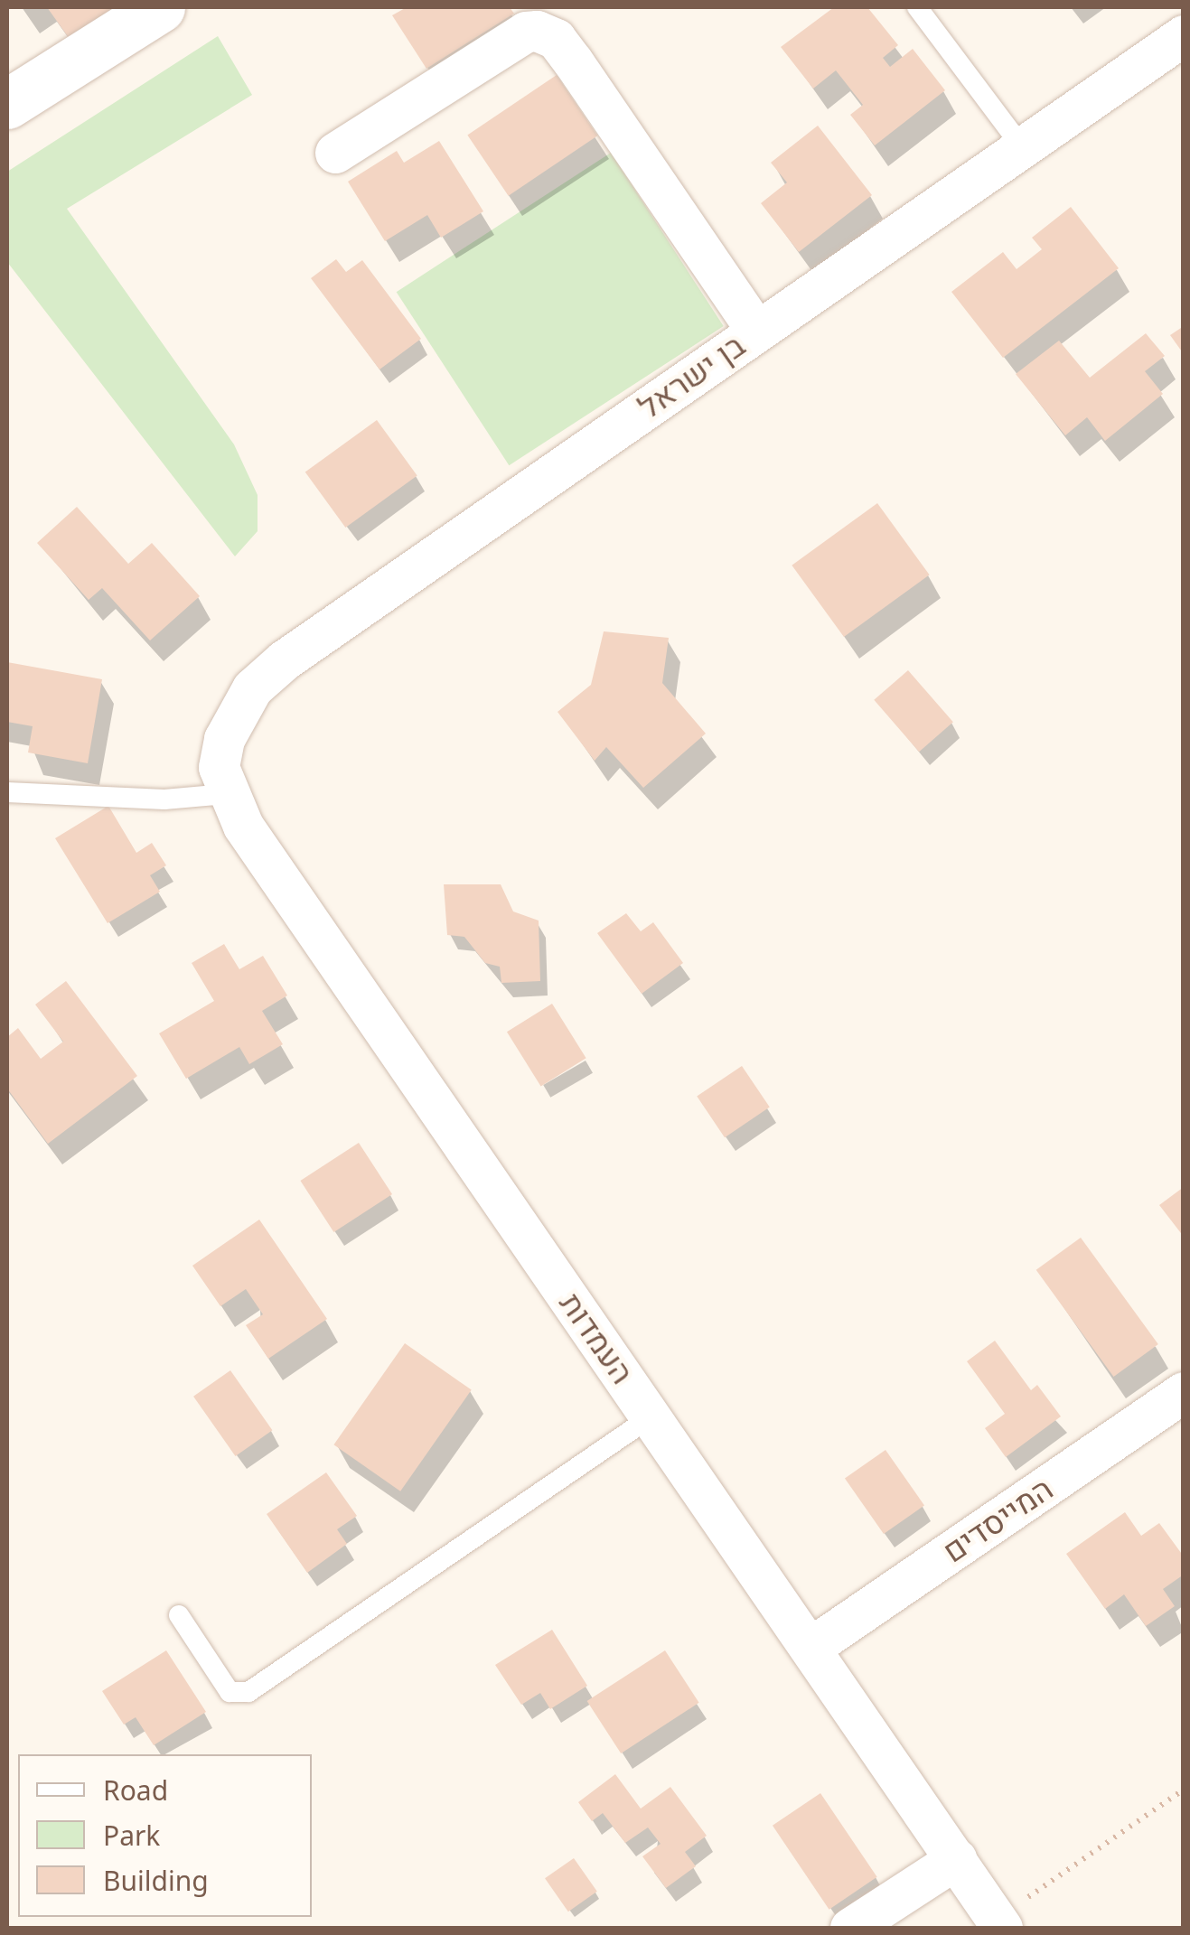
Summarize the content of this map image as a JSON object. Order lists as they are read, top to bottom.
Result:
{
  "streets": {
    "street": ["בן ישראל", "העמדות", "המייסדים"]
  },
  "crossings": [
    ["בן ישראל", "העמדות"],
    ["העמדות", "המייסדים"]
  ],
  "legend": ["Road", "Park", "Building"]
}
